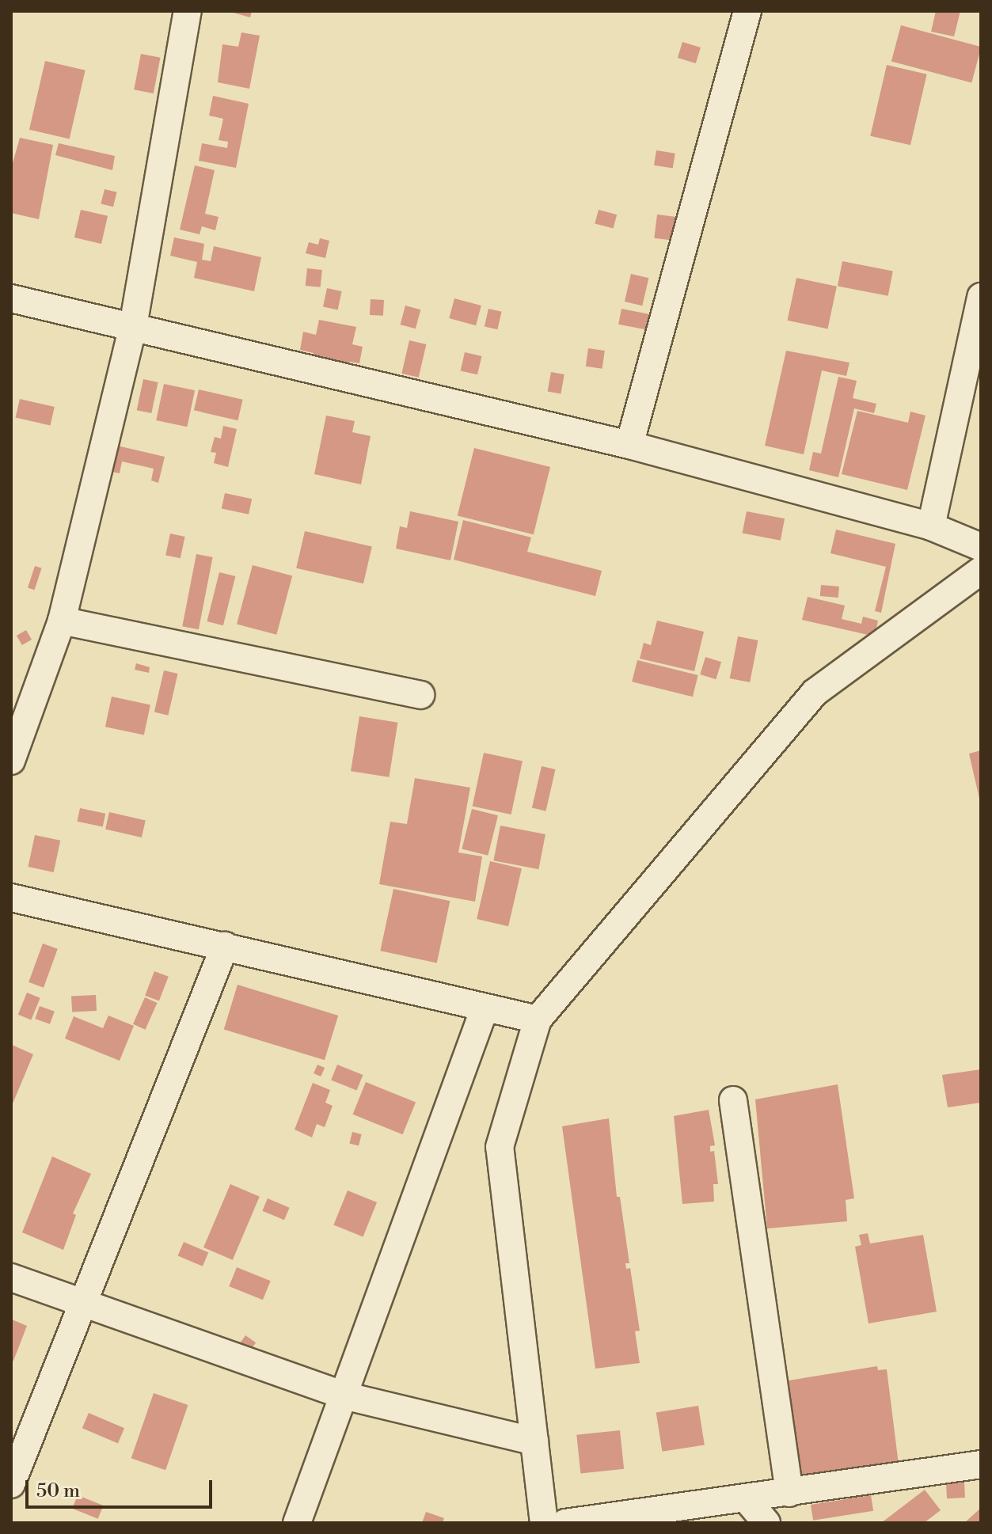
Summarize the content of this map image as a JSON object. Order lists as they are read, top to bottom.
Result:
{
  "scale_bar": "50 m"
}
